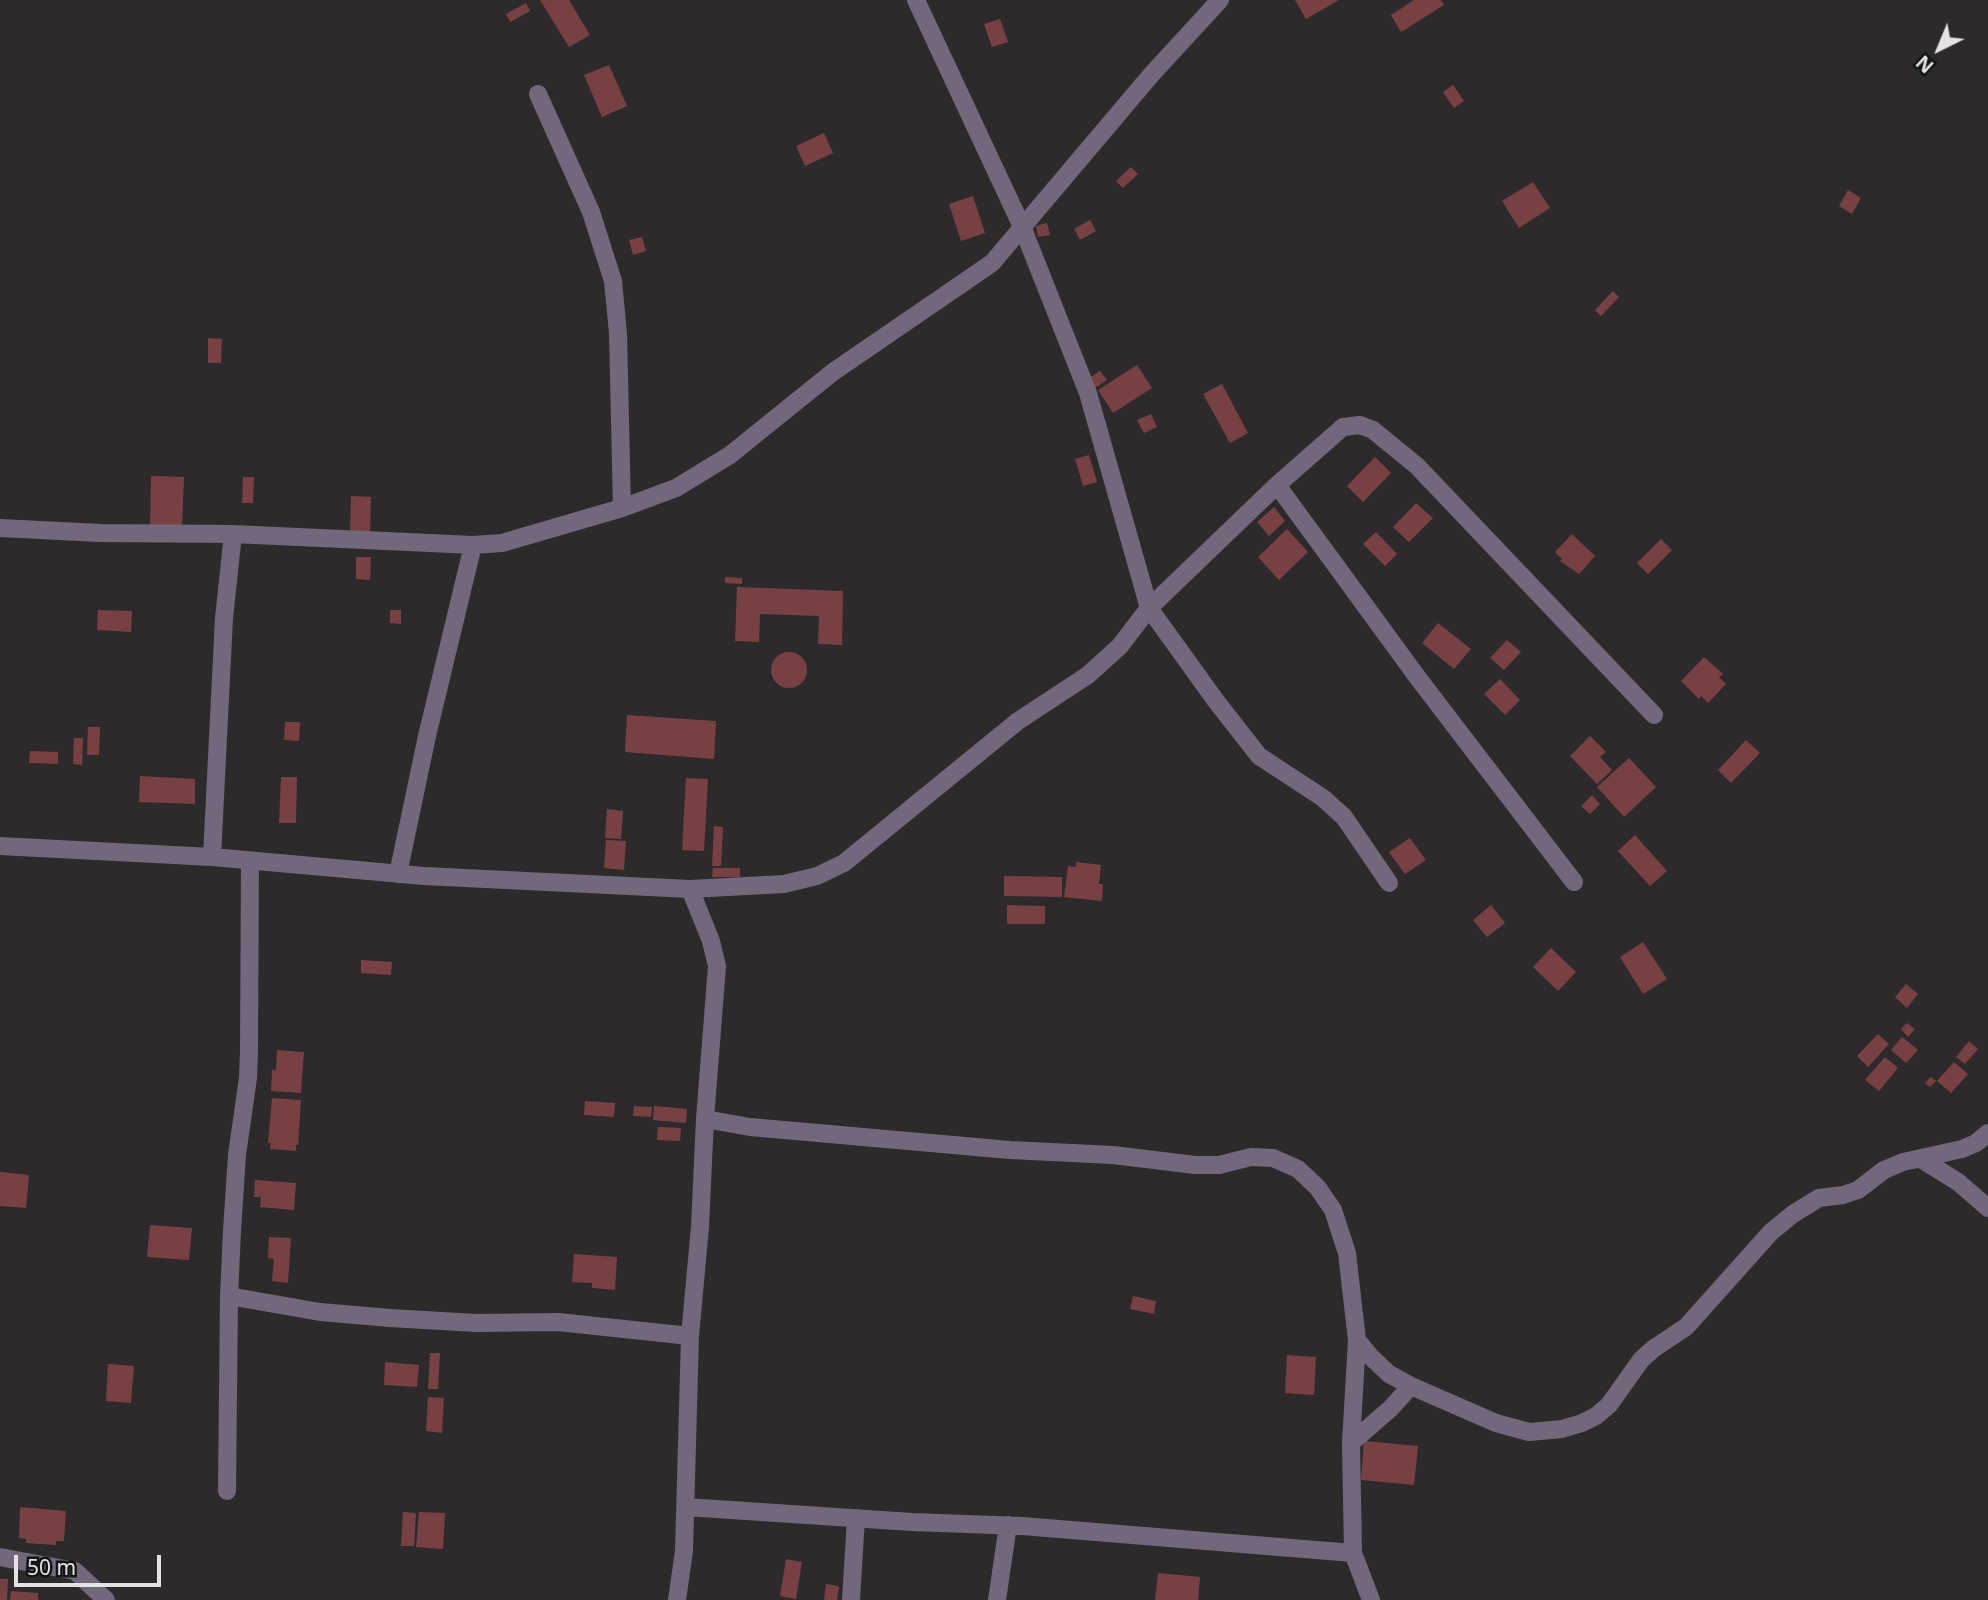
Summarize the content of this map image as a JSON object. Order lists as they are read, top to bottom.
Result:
{
  "scale_bar": "50 m",
  "north": "bottom left"
}
